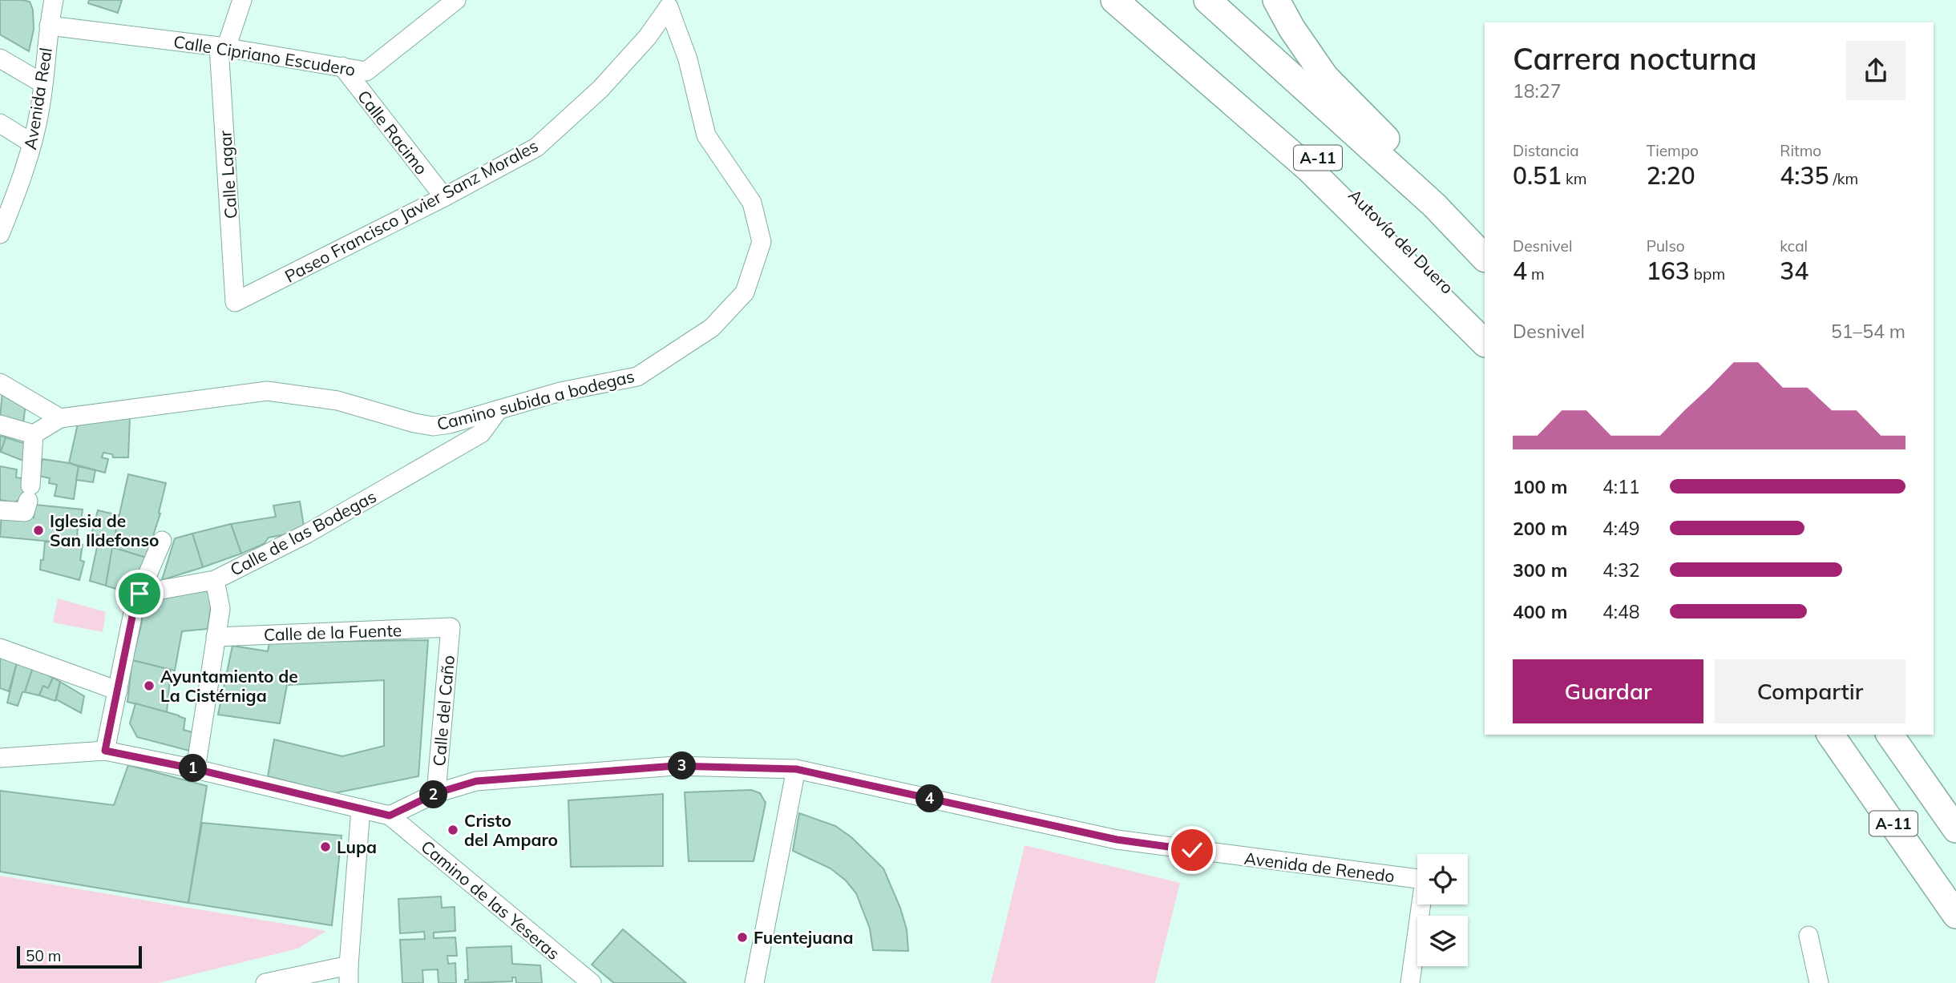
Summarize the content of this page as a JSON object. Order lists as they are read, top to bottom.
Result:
{
  "streets": {
    "highway": ["A-11", "Autovía del Duero"],
    "street": [
      "Calle Cipriano Escudero",
      "Avenida Real",
      "Calle Racimo",
      "Calle Lagar",
      "Paseo Francisco Javier Sanz Morales",
      "Camino subida a bodegas",
      "Calle de las Bodegas",
      "Calle de la Fuente",
      "Calle del Caño",
      "Avenida de Renedo",
      "Camino de las Yeseras"
    ]
  },
  "crossings": [
    ["Calle Cipriano Escudero", "Avenida Real"],
    ["Calle Cipriano Escudero", "Calle Racimo"],
    ["Calle Cipriano Escudero", "Calle Lagar"],
    ["Calle Racimo", "Paseo Francisco Javier Sanz Morales"],
    ["Calle Lagar", "Paseo Francisco Javier Sanz Morales"],
    ["Paseo Francisco Javier Sanz Morales", "Camino subida a bodegas"],
    ["Camino subida a bodegas", "Calle de las Bodegas"],
    ["Calle de la Fuente", "Calle del Caño"],
    ["Calle del Caño", "Avenida de Renedo"],
    ["Avenida de Renedo", "Camino de las Yeseras"]
  ],
  "places": [
    "Iglesia de San Ildefonso",
    "Ayuntamiento de La Cistérniga",
    "Cristo del Amparo",
    "Lupa",
    "Fuentejuana"
  ],
  "scale_bar": "50 m",
  "page": {
    "heading": ["Carrera nocturna", "18:27"],
    "stats": [
      ["Distancia", "0.51 km"],
      ["Tiempo", "2:20"],
      ["Ritmo", "4:35 /km"],
      ["Desnivel", "4 m"],
      ["Pulso", "163 bpm"],
      ["kcal", "34"]
    ],
    "chart": ["Desnivel", "51–54 m"],
    "list": [
      {
        "name": "100 m",
        "note": "4:11"
      },
      {
        "name": "200 m",
        "note": "4:49"
      },
      {
        "name": "300 m",
        "note": "4:32"
      },
      {
        "name": "400 m",
        "note": "4:48"
      }
    ],
    "buttons": ["Guardar", "Compartir"],
    "pins": [
      "3",
      "1",
      "2",
      "4"
    ],
    "scale": "50 m"
  }
}
